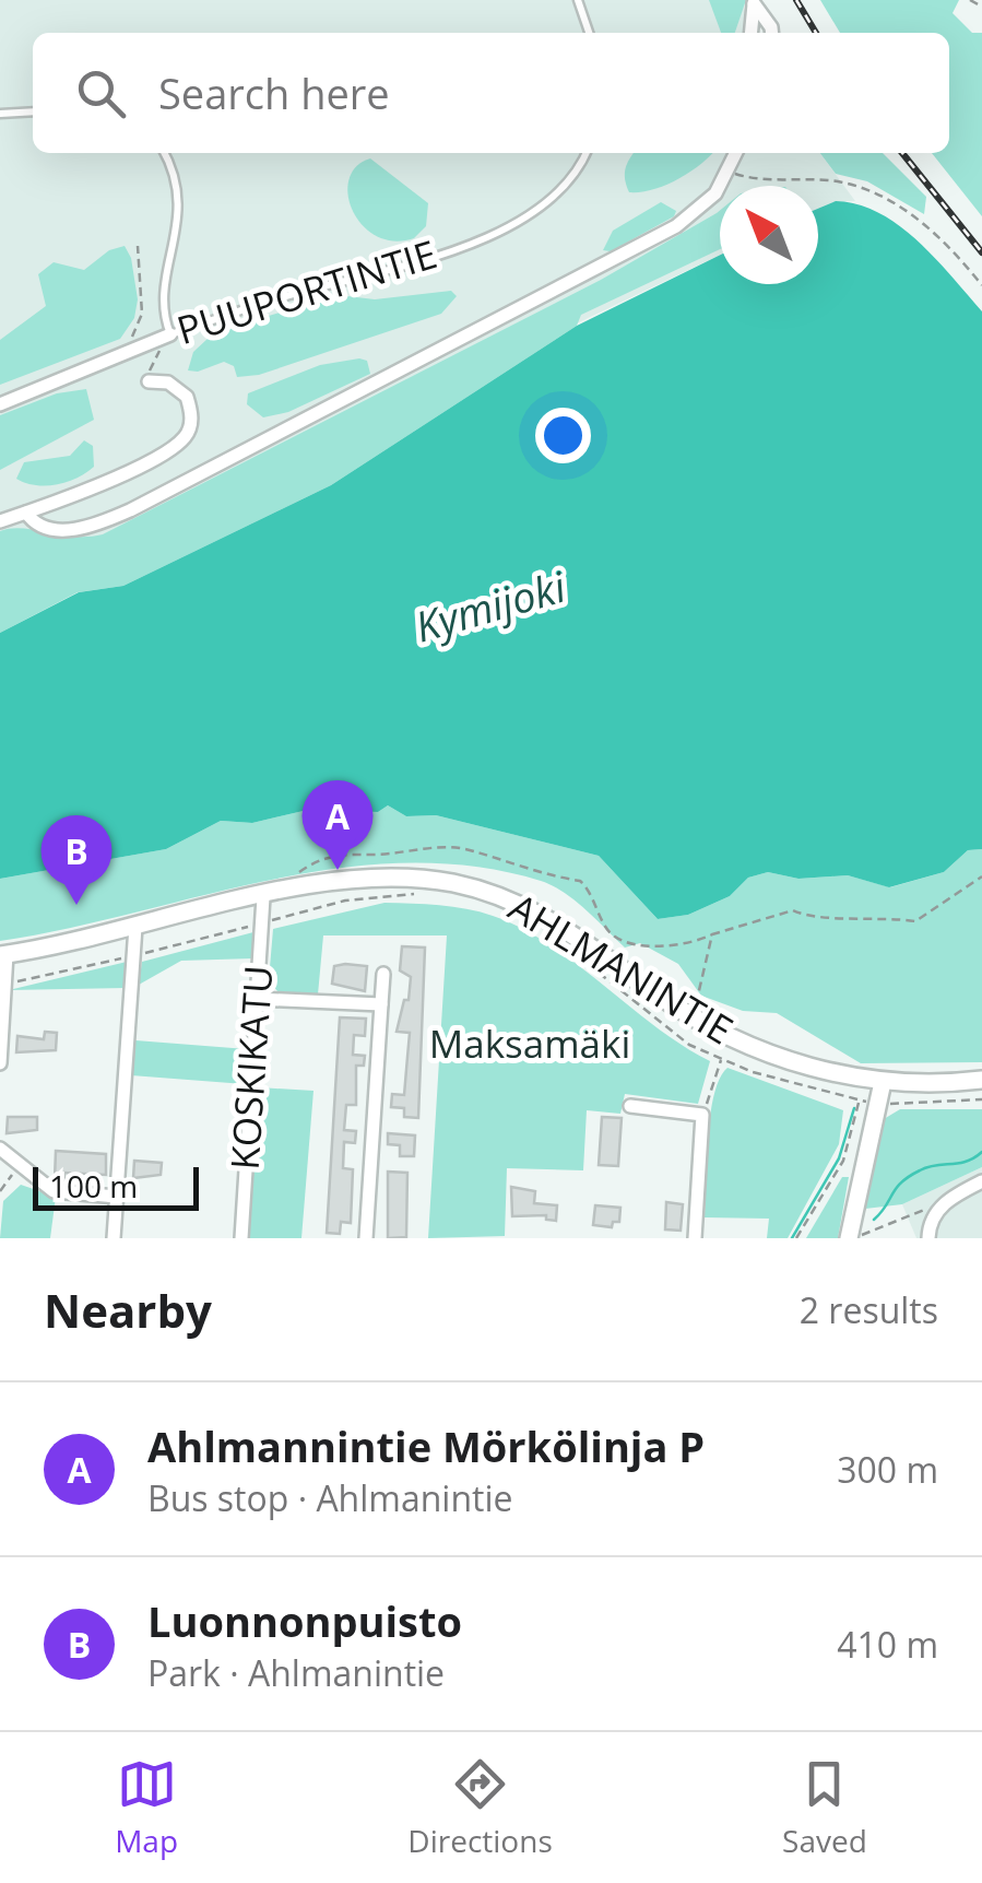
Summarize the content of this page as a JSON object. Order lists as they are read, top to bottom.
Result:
{
  "streets": {
    "street": ["PUUPORTINTIE", "AHLMANINTIE", "KOSKIKATU"]
  },
  "crossings": [
    ["AHLMANINTIE", "KOSKIKATU"]
  ],
  "water": ["Kymijoki"],
  "parks": ["Maksamäki"],
  "scale_bar": "100 m",
  "north": "top left",
  "page": {
    "search": "Search here",
    "pins": ["A", "B"],
    "scale": "100 m",
    "heading": ["Nearby", "2 results"],
    "list": [
      {
        "mark": "A",
        "name": "Ahlmannintie Mörkölinja P",
        "note": "Bus stop · Ahlmanintie",
        "value": "300 m"
      },
      {
        "mark": "B",
        "name": "Luonnonpuisto",
        "note": "Park · Ahlmanintie",
        "value": "410 m"
      }
    ],
    "nav": ["Map", "Directions", "Saved"]
  }
}
